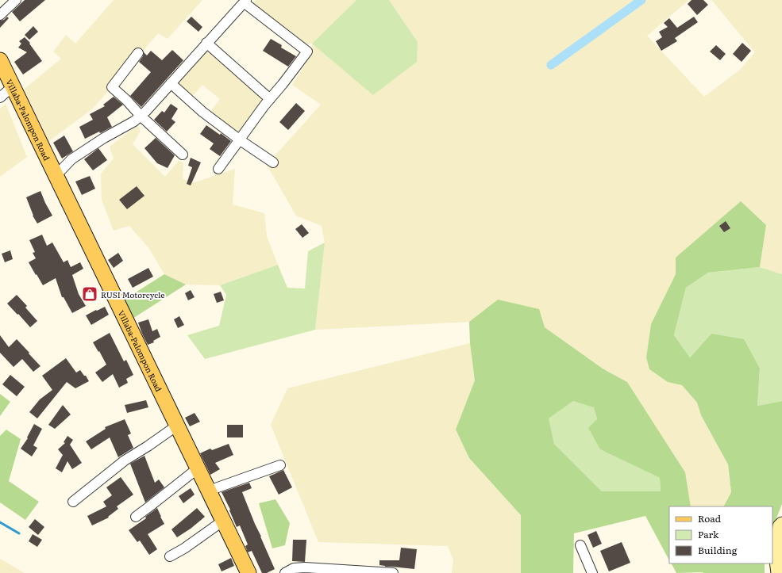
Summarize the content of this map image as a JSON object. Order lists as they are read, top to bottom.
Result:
{
  "streets": {
    "main road": ["Villaba-Palompon Road"]
  },
  "places": {
    "shop": ["RUSI Motorcycle"]
  },
  "legend": ["Road", "Park", "Building"]
}
